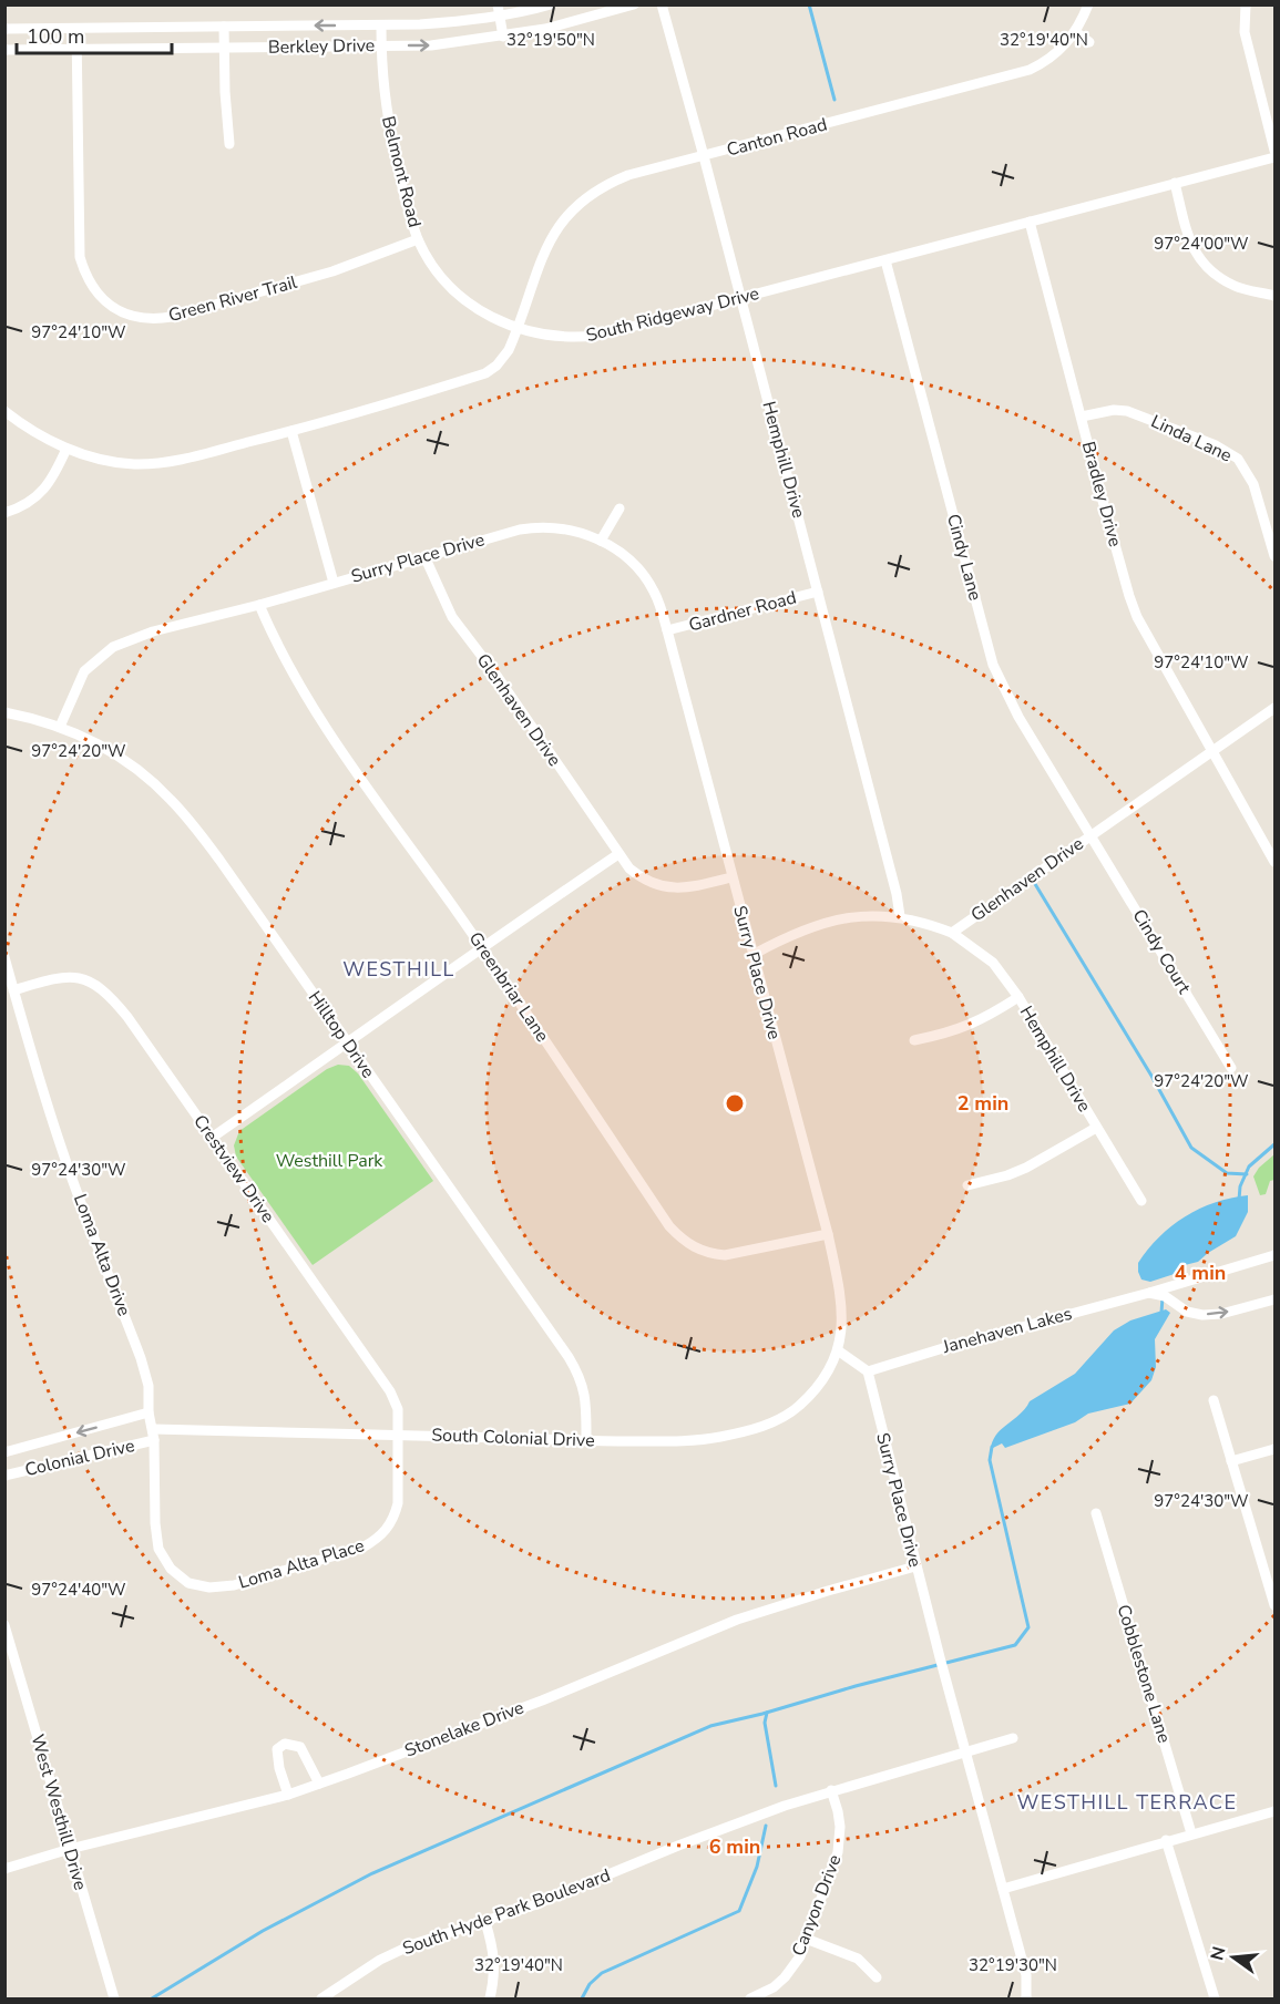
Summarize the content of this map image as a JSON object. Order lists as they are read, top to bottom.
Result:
{
  "streets": {
    "street": [
      "Berkley Drive",
      "Canton Road",
      "Belmont Road",
      "Green River Trail",
      "South Ridgeway Drive",
      "Linda Lane",
      "Hemphill Drive",
      "Bradley Drive",
      "Cindy Lane",
      "Surry Place Drive",
      "Gardner Road",
      "Glenhaven Drive",
      "Cindy Court",
      "Greenbriar Lane",
      "Hilltop Drive",
      "Crestview Drive",
      "Loma Alta Drive",
      "Janehaven Lakes",
      "South Colonial Drive",
      "Colonial Drive",
      "Loma Alta Place",
      "Cobblestone Lane",
      "Stonelake Drive",
      "West Westhill Drive",
      "Canyon Drive",
      "South Hyde Park Boulevard"
    ]
  },
  "crossings": [
    ["Berkley Drive", "Belmont Road"],
    ["Berkley Drive", "Green River Trail"],
    ["Canton Road", "Belmont Road"],
    ["Canton Road", "South Ridgeway Drive"],
    ["Canton Road", "Hemphill Drive"],
    ["Belmont Road", "Green River Trail"],
    ["Belmont Road", "South Ridgeway Drive"],
    ["South Ridgeway Drive", "Hemphill Drive"],
    ["South Ridgeway Drive", "Bradley Drive"],
    ["South Ridgeway Drive", "Cindy Lane"],
    ["Linda Lane", "Bradley Drive"],
    ["Hemphill Drive", "Gardner Road"],
    ["Hemphill Drive", "Glenhaven Drive"],
    ["Bradley Drive", "Glenhaven Drive"],
    ["Cindy Lane", "Glenhaven Drive"],
    ["Cindy Lane", "Cindy Court"],
    ["Surry Place Drive", "Gardner Road"],
    ["Surry Place Drive", "Glenhaven Drive"],
    ["Surry Place Drive", "Greenbriar Lane"],
    ["Surry Place Drive", "Hilltop Drive"],
    ["Surry Place Drive", "Janehaven Lakes"],
    ["Surry Place Drive", "South Colonial Drive"],
    ["Surry Place Drive", "Stonelake Drive"],
    ["Surry Place Drive", "South Hyde Park Boulevard"],
    ["Glenhaven Drive", "Cindy Court"],
    ["Hilltop Drive", "South Colonial Drive"],
    ["Crestview Drive", "Loma Alta Drive"],
    ["Crestview Drive", "South Colonial Drive"],
    ["Crestview Drive", "Loma Alta Place"],
    ["Loma Alta Drive", "South Colonial Drive"],
    ["Loma Alta Drive", "Colonial Drive"],
    ["Loma Alta Drive", "Loma Alta Place"],
    ["South Colonial Drive", "Colonial Drive"],
    ["South Colonial Drive", "Loma Alta Place"],
    ["Colonial Drive", "Loma Alta Place"],
    ["Stonelake Drive", "West Westhill Drive"],
    ["Canyon Drive", "South Hyde Park Boulevard"]
  ],
  "districts": ["WESTHILL", "WESTHILL TERRACE"],
  "parks": ["Westhill Park"],
  "scale_bar": "100 m",
  "north": "left",
  "coordinates": [
    "32°19'50\"N",
    "32°19'40\"N",
    "97°24'00\"W",
    "97°24'10\"W",
    "97°24'20\"W",
    "97°24'30\"W",
    "97°24'40\"W",
    "32°19'30\"N"
  ],
  "rings": ["2 min", "4 min", "6 min"]
}
